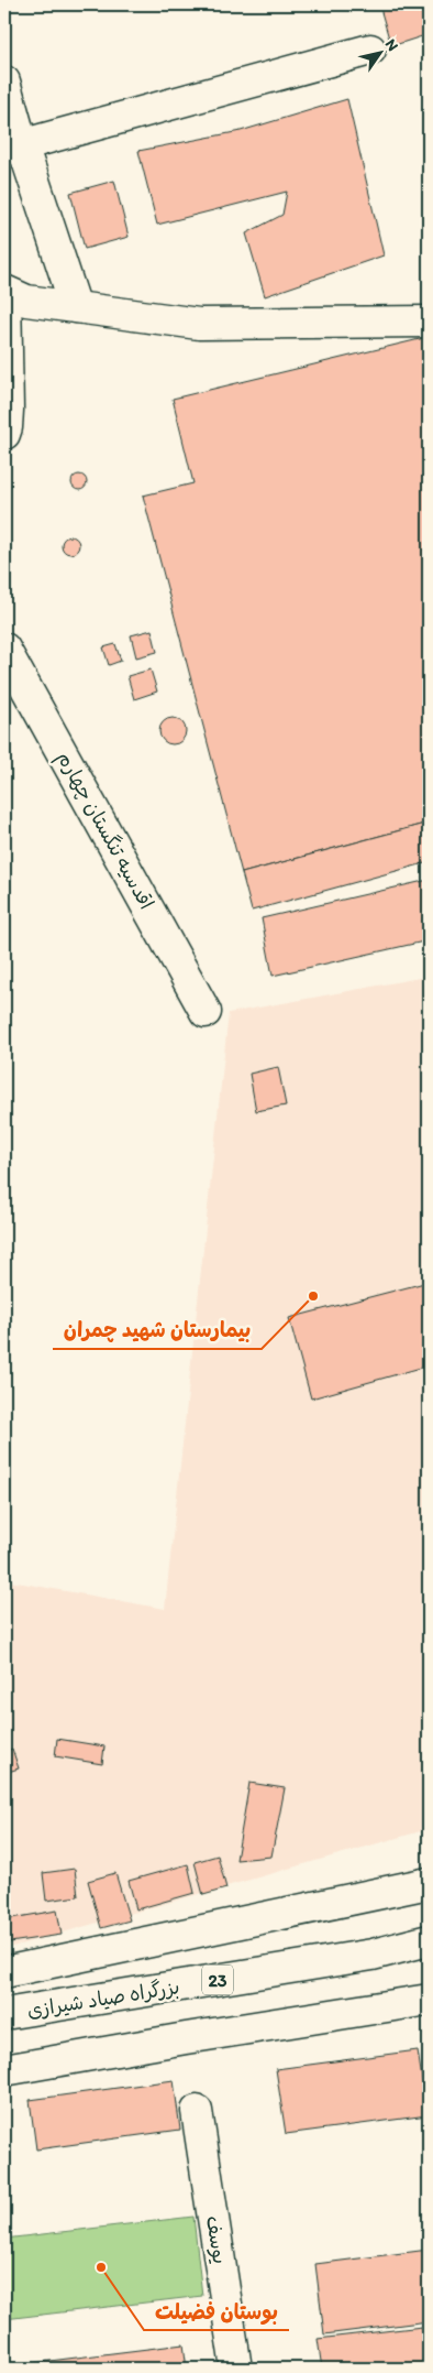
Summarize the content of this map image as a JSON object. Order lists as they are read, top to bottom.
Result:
{
  "streets": {
    "main road": [
      "اقدسیه تنگستان چهارم",
      "23",
      "بزرگراه صیاد شیرازی",
      "یوسف"
    ]
  },
  "places": ["بیمارستان شهید چمران", "بوستان فضیلت"],
  "north": "top right"
}
